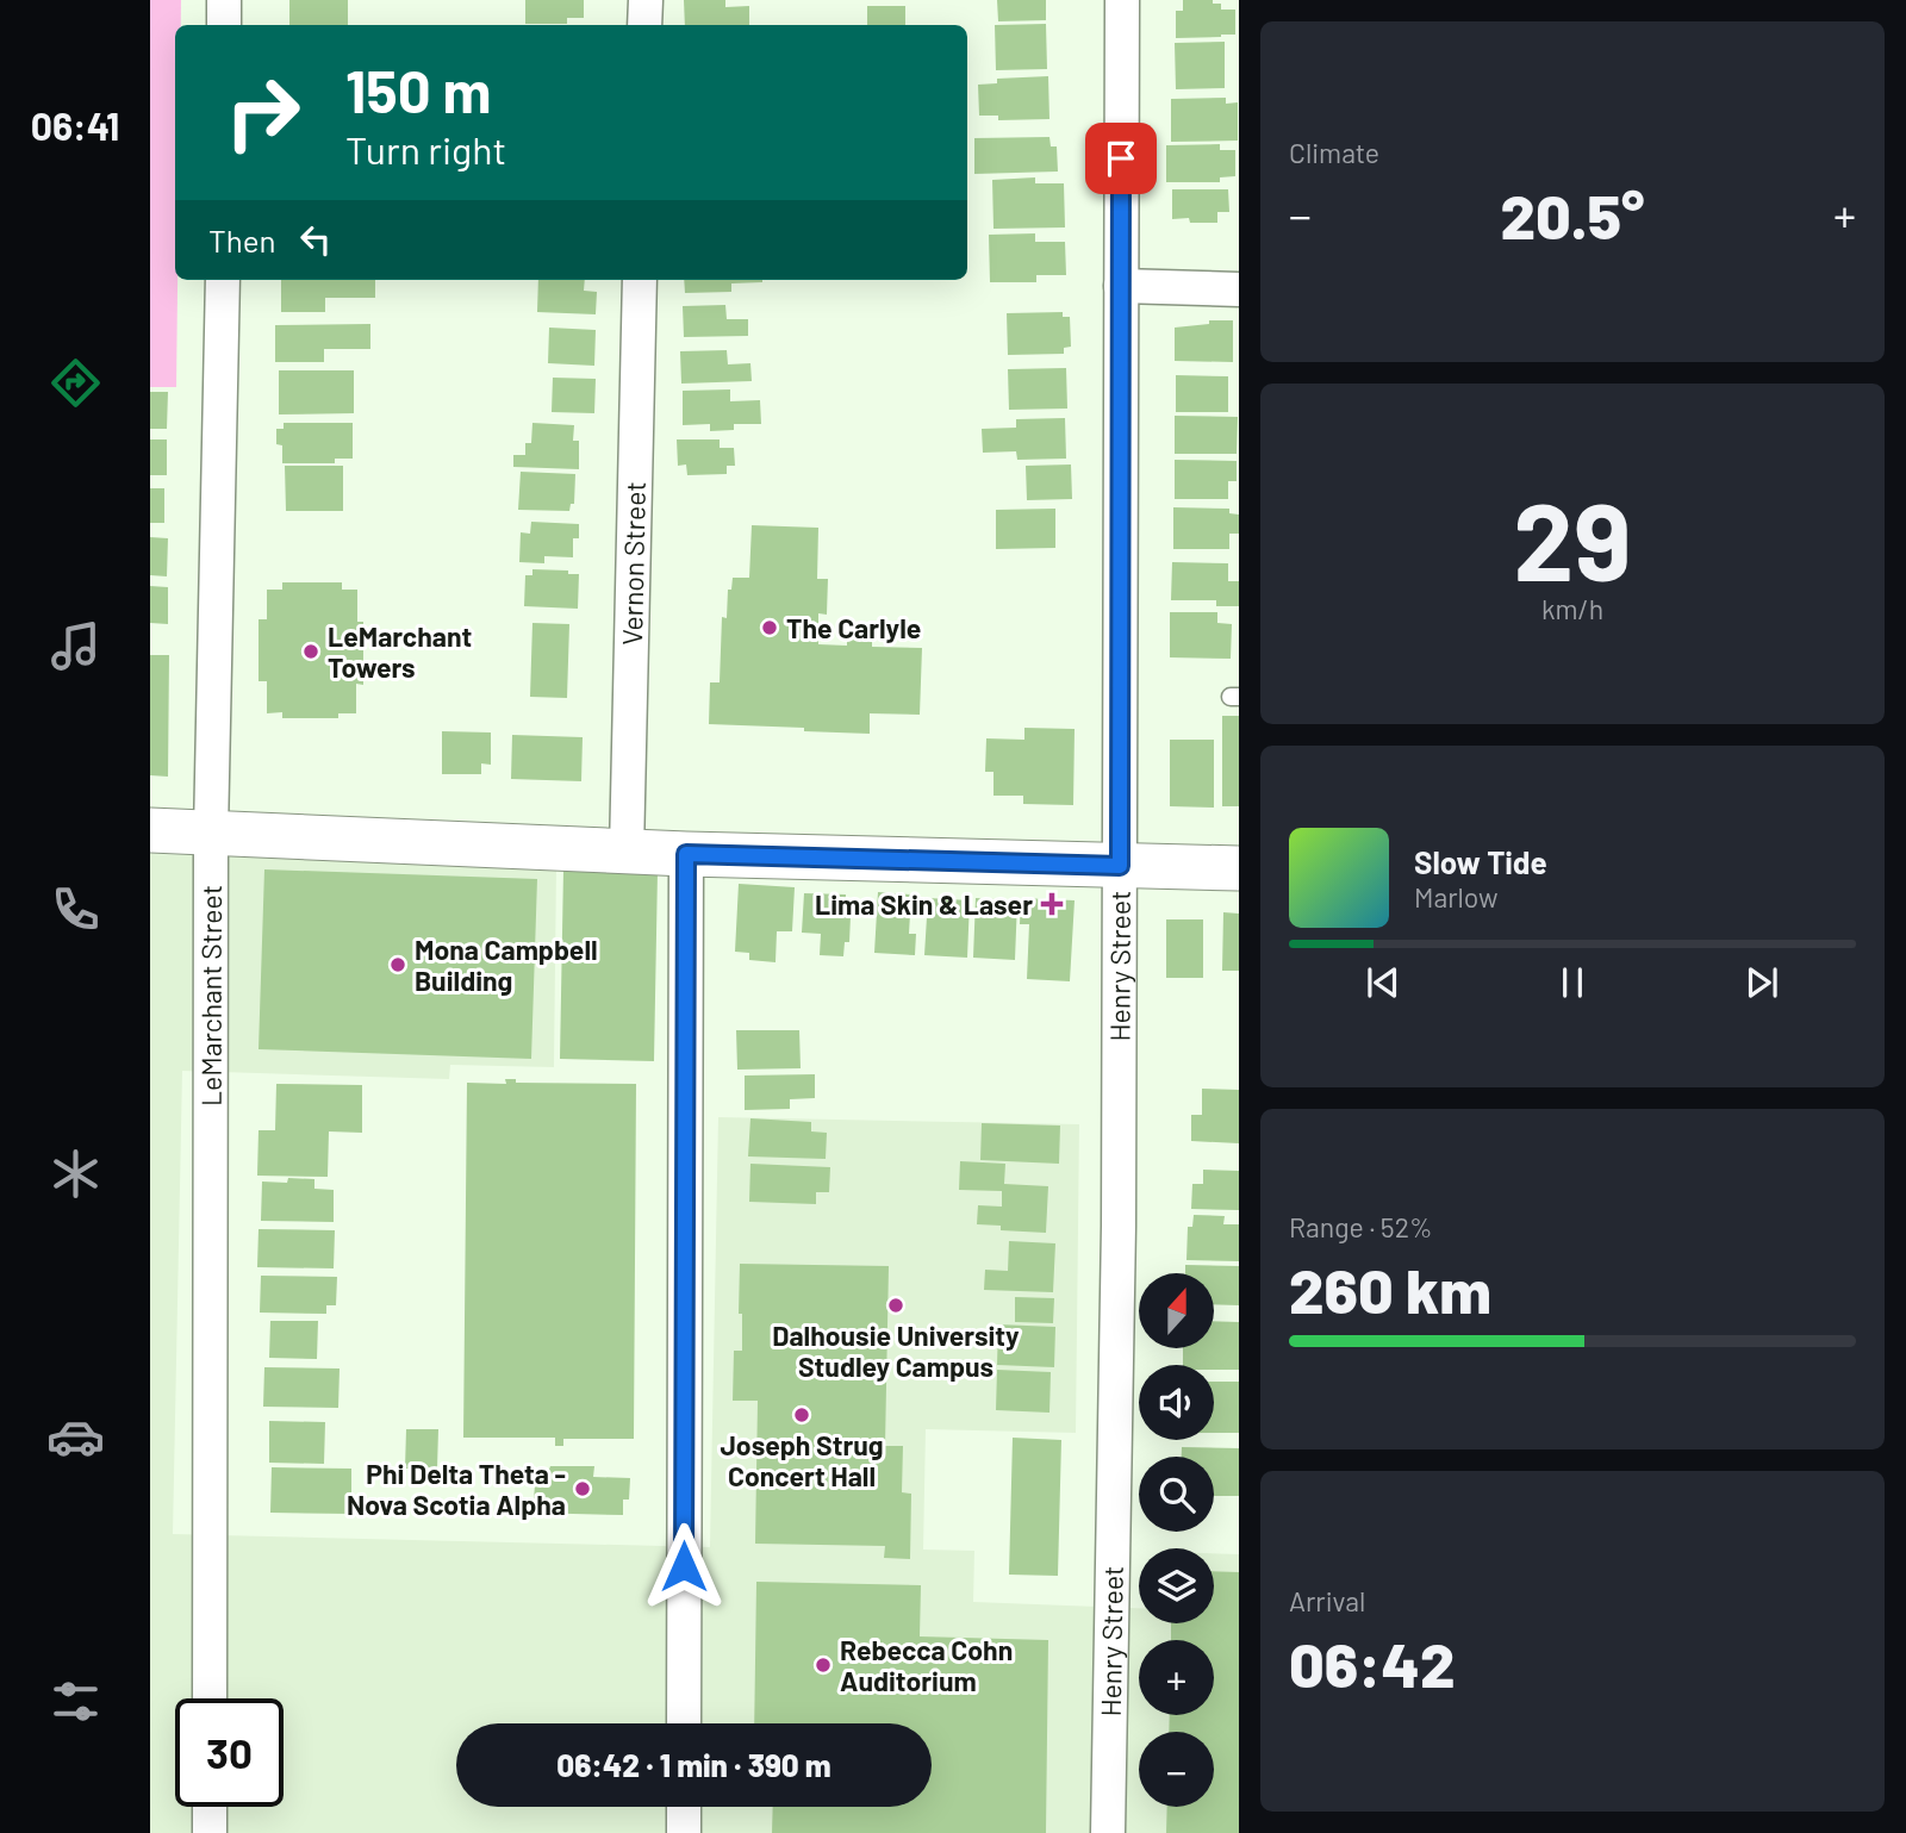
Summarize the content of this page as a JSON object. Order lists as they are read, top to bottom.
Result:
{
  "streets": {
    "street": ["Vernon Street", "Henry Street", "LeMarchant Street"]
  },
  "places": {
    "other": [
      "The Carlyle",
      "LeMarchant Towers",
      "Mona Campbell Building",
      "Dalhousie University Studley Campus",
      "Joseph Strug Concert Hall",
      "Phi Delta Theta - Nova Scotia Alpha",
      "Rebecca Cohn Auditorium"
    ],
    "health": ["Lima Skin & Laser"]
  },
  "north": "top",
  "page": {
    "tabs": "06:41",
    "tile": [
      "Climate",
      ["29", "km/h"],
      ["Range · 52%", "260 km"],
      ["Arrival", "06:42"]
    ],
    "turn": ["150 m", "Turn right"],
    "heat": ["−", "20.5°", "+"],
    "then": "Then",
    "song": ["Slow Tide", "Marlow"],
    "map_buttons": ["+", "−"],
    "limit": "30",
    "trip": "06:42 · 1 min · 390 m"
  }
}
